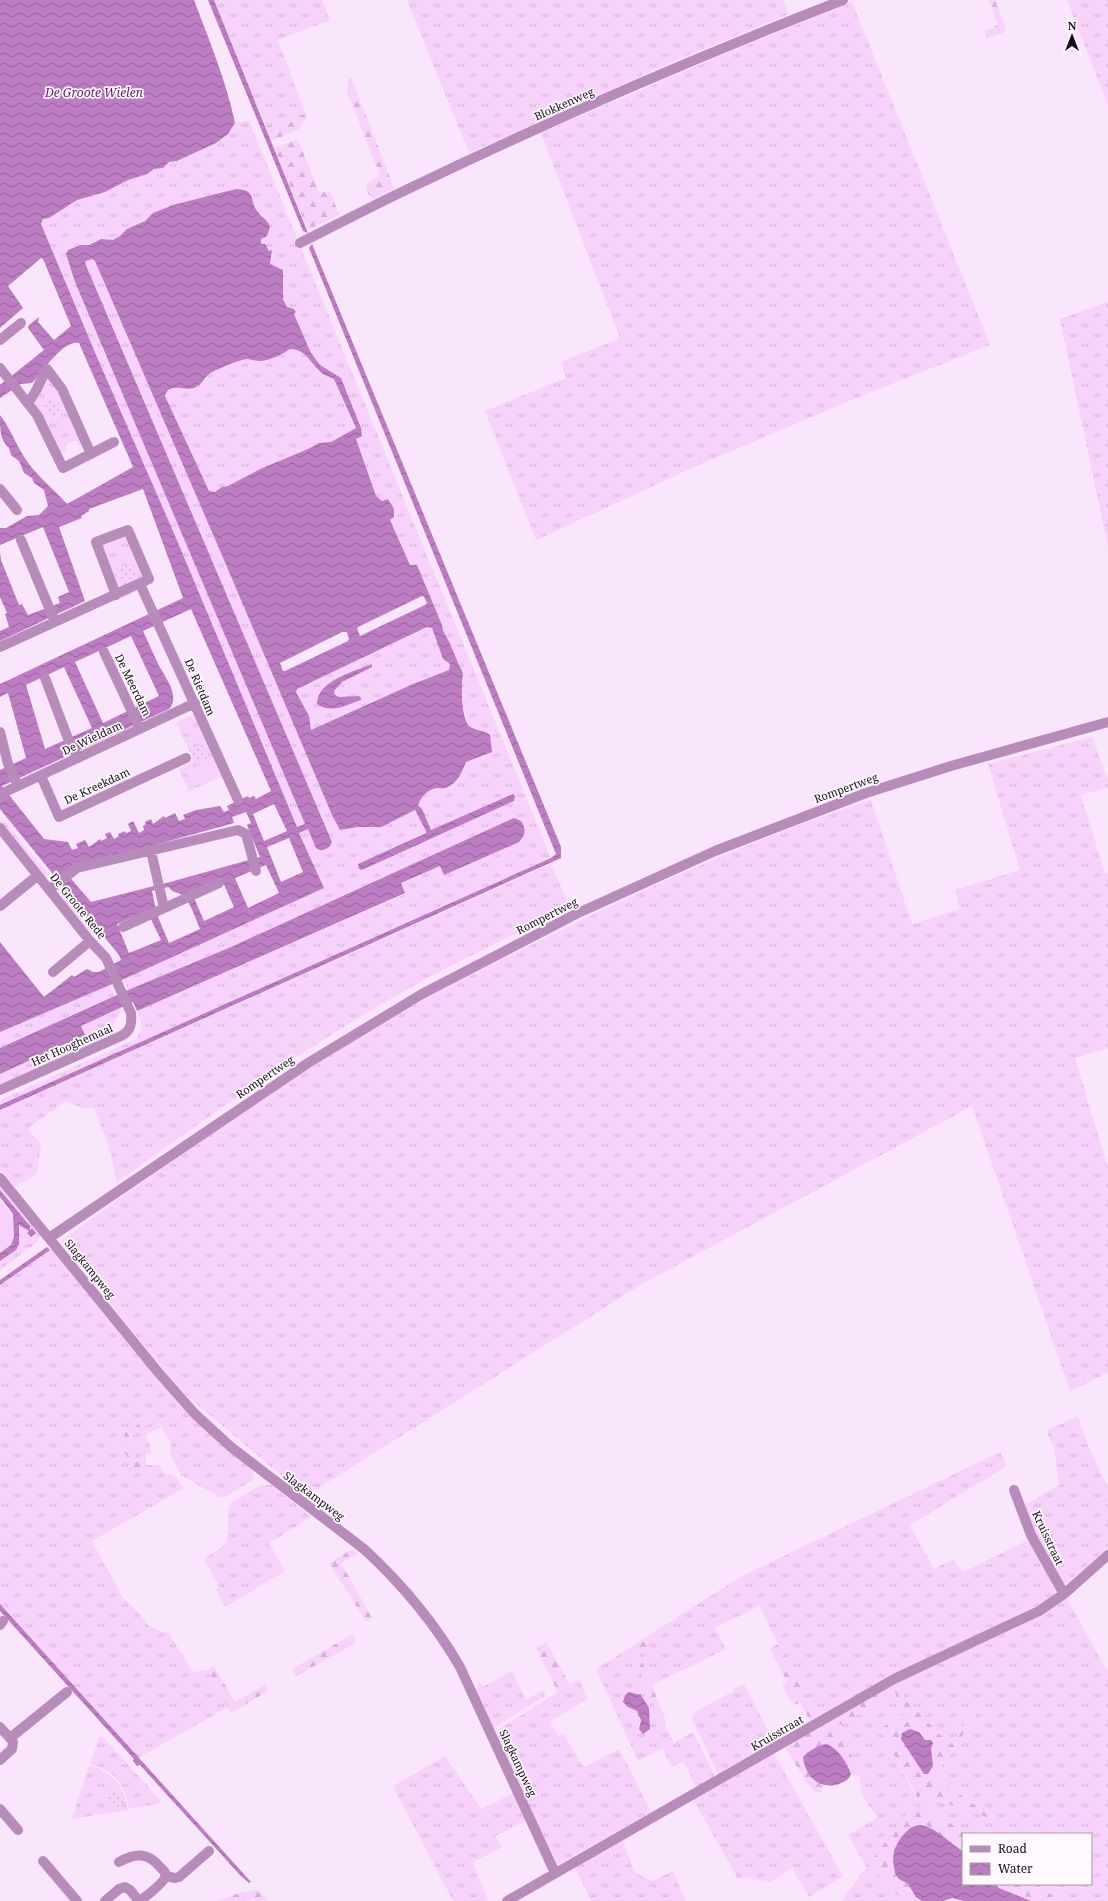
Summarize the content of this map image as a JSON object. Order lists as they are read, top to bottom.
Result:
{
  "streets": {
    "street": [
      "Blokkenweg",
      "De Meerdam",
      "De Rietdam",
      "De Wieldam",
      "De Kreekdam",
      "Rompertweg",
      "De Groote Rede",
      "Het Hooghemaal",
      "Slagkampweg",
      "Kruisstraat"
    ]
  },
  "crossings": [
    ["De Meerdam", "De Wieldam"],
    ["De Rietdam", "De Wieldam"],
    ["De Wieldam", "De Kreekdam"],
    ["Rompertweg", "Slagkampweg"],
    ["De Groote Rede", "Het Hooghemaal"],
    ["Slagkampweg", "Kruisstraat"]
  ],
  "water": ["De Groote Wielen"],
  "legend": ["Road", "Water"],
  "north": "top"
}
